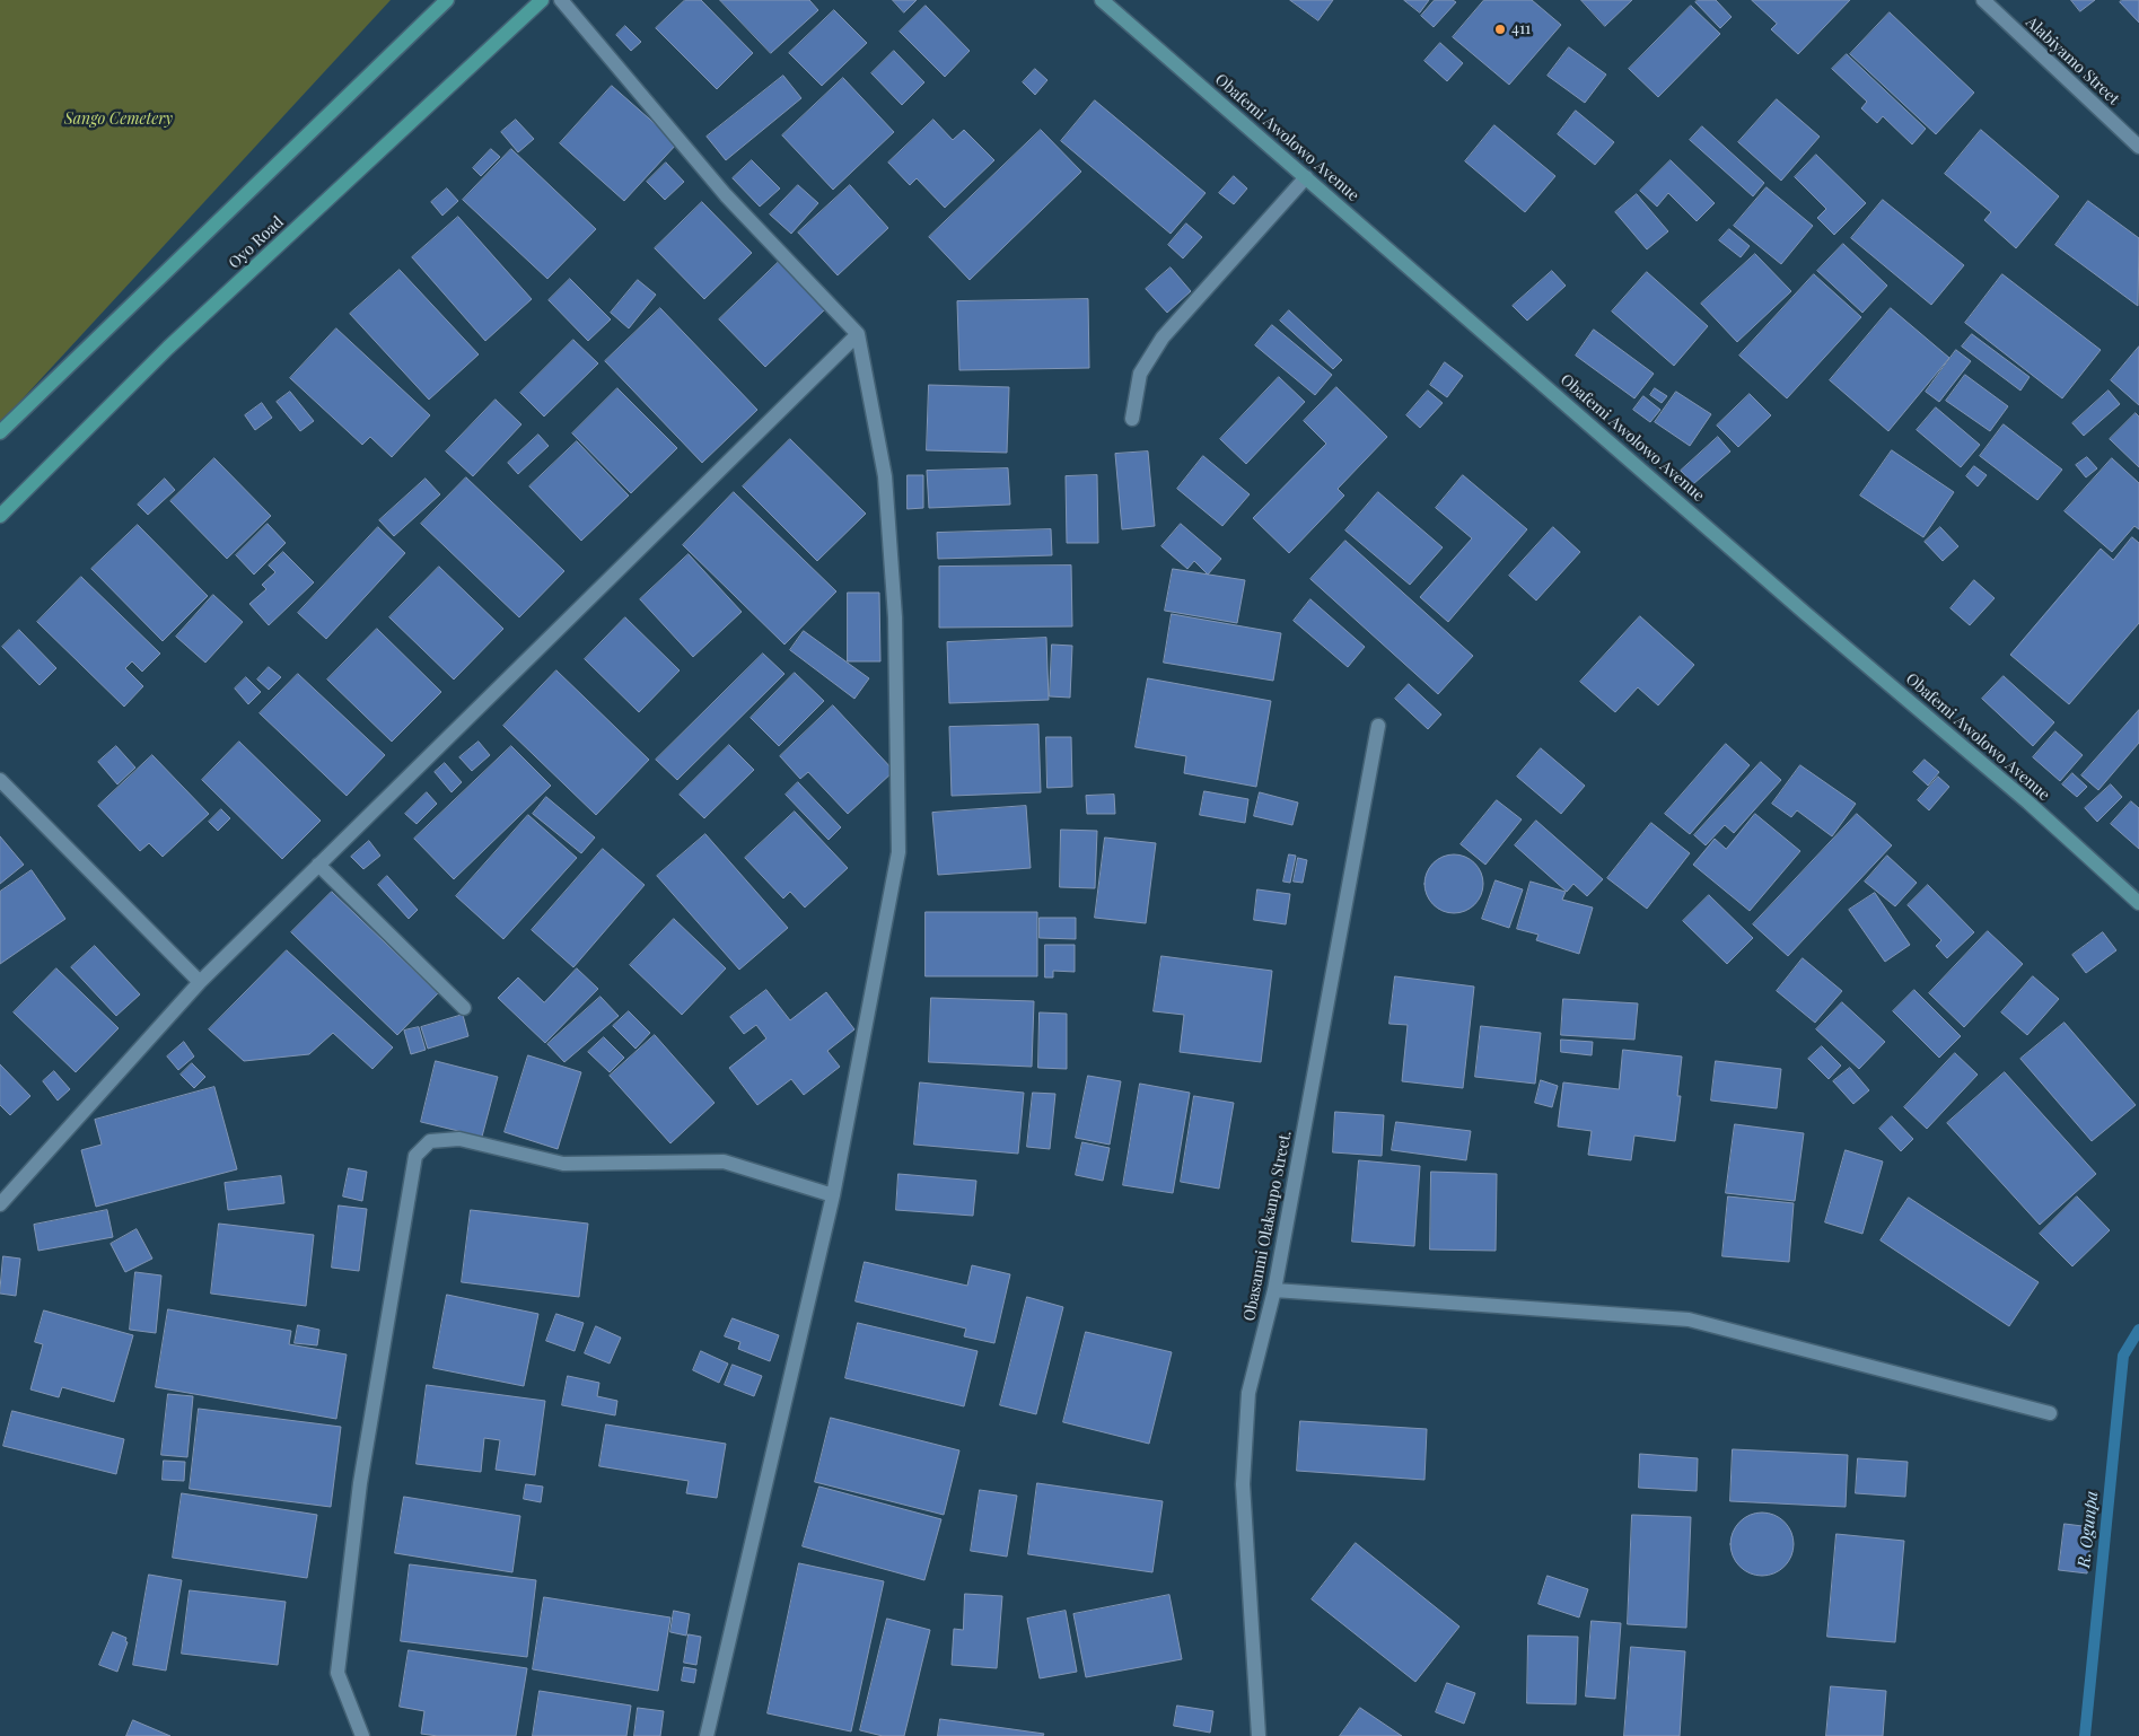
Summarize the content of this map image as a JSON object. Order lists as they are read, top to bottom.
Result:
{
  "streets": {
    "main road": ["Obafemi Awolowo Avenue", "Oyo Road"],
    "street": ["Alabiyamo Street", "Obasanmi Olakanpo Street."]
  },
  "water": ["R. Ogunpa"],
  "parks": ["Sango Cemetery"],
  "places": ["411"]
}
